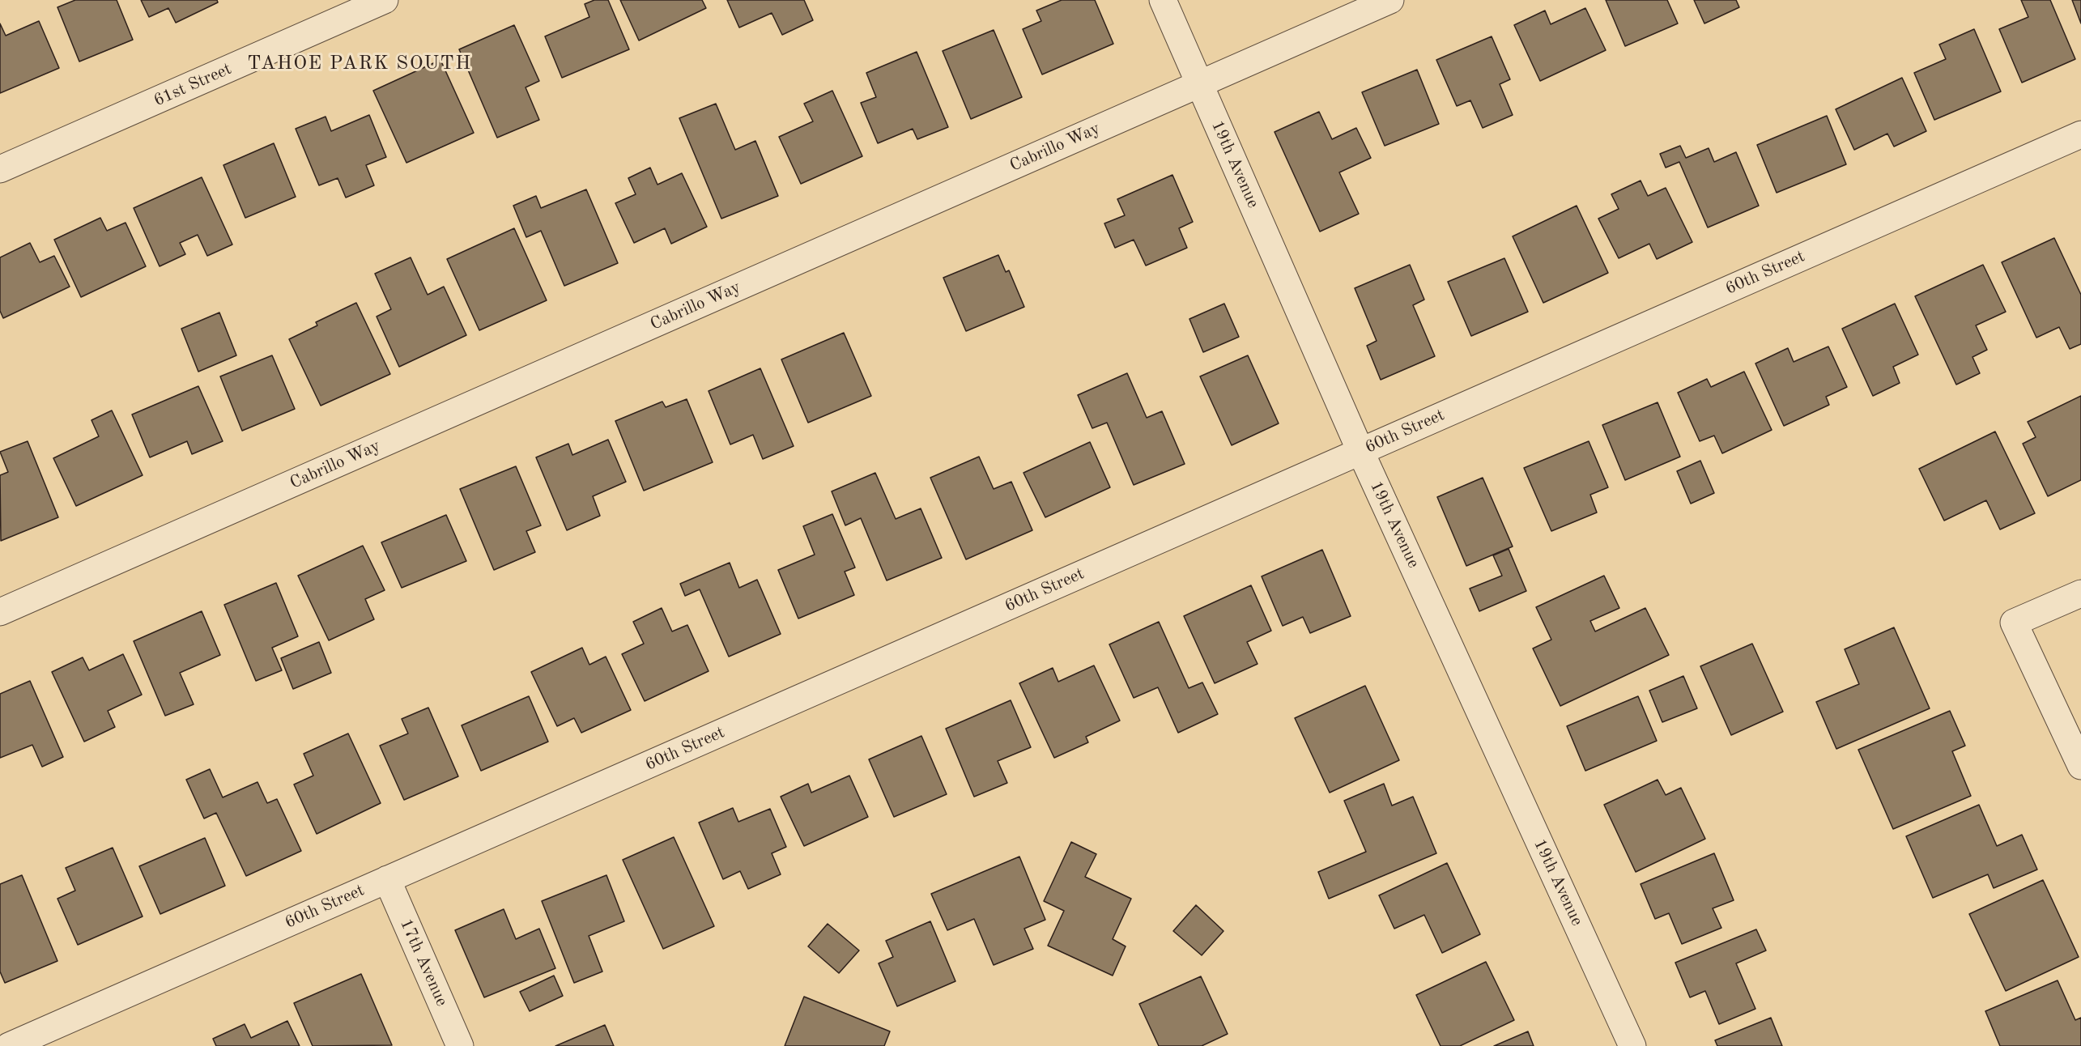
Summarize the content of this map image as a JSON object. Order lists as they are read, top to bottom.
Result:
{
  "streets": {
    "street": [
      "61st Street",
      "Cabrillo Way",
      "19th Avenue",
      "60th Street",
      "17th Avenue"
    ]
  },
  "crossings": [
    ["Cabrillo Way", "19th Avenue"],
    ["19th Avenue", "60th Street"],
    ["60th Street", "17th Avenue"]
  ],
  "districts": ["TAHOE PARK SOUTH"]
}
